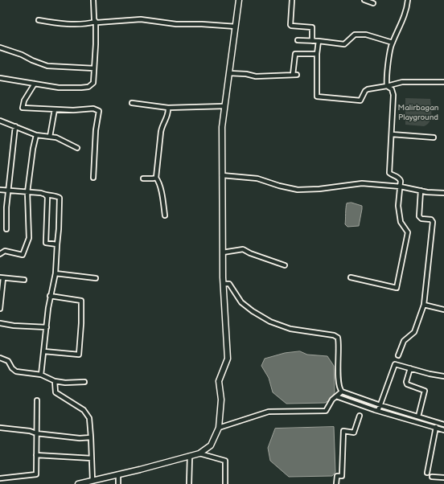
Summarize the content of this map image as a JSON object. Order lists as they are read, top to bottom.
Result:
{
  "parks": ["Malirbagan Playground"]
}
